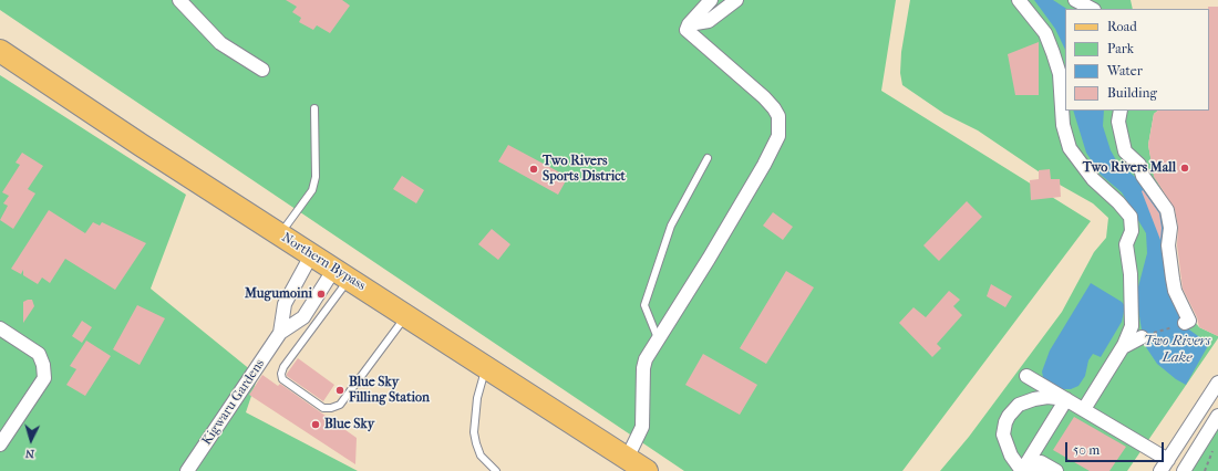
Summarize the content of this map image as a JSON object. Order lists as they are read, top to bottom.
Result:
{
  "streets": {
    "main road": ["Northern Bypass"],
    "street": ["Kigwaru Gardens"]
  },
  "crossings": [
    ["Northern Bypass", "Kigwaru Gardens"]
  ],
  "water": ["Two Rivers Lake"],
  "places": [
    "Two Rivers Mall",
    "Two Rivers Sports District",
    "Mugumoini",
    "Blue Sky Filling Station",
    "Blue Sky"
  ],
  "legend": [
    "Road",
    "Park",
    "Water",
    "Building"
  ],
  "scale_bar": "50 m",
  "north": "bottom"
}
